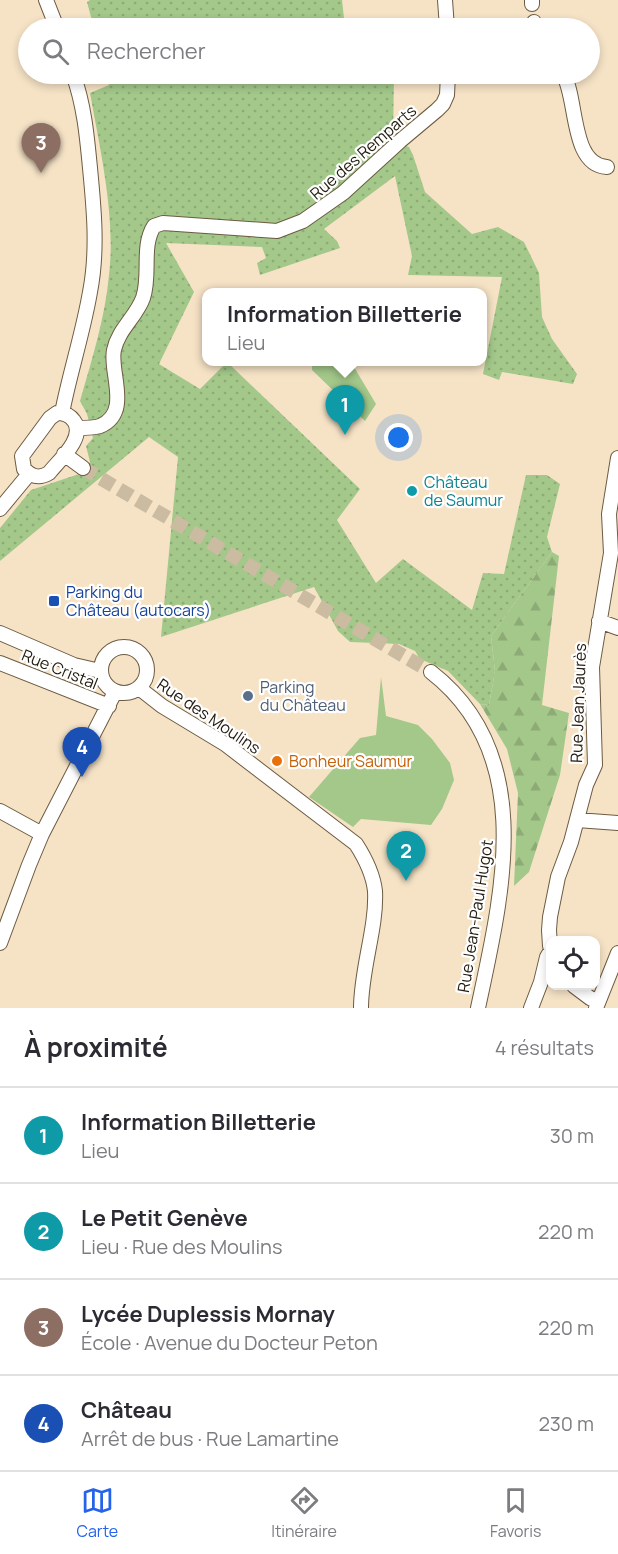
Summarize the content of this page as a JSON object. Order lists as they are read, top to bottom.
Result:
{
  "streets": {
    "street": [
      "Rue des Remparts",
      "Rue Cristal",
      "Rue Jean Jaurès",
      "Rue des Moulins",
      "Rue Jean-Paul Hugot"
    ]
  },
  "places": {
    "other": ["Château de Saumur", "Parking du Château", "Bonheur Saumur"],
    "transit": ["Parking du Château (autocars)"]
  },
  "page": {
    "search": "Rechercher",
    "pins": [
      "3",
      "1",
      "4",
      "2"
    ],
    "popup": ["Information Billetterie", "Lieu"],
    "heading": ["À proximité", "4 résultats"],
    "list": [
      {
        "mark": "1",
        "name": "Information Billetterie",
        "note": "Lieu",
        "value": "30 m"
      },
      {
        "mark": "2",
        "name": "Le Petit Genève",
        "note": "Lieu · Rue des Moulins",
        "value": "220 m"
      },
      {
        "mark": "3",
        "name": "Lycée Duplessis Mornay",
        "note": "École · Avenue du Docteur Peton",
        "value": "220 m"
      },
      {
        "mark": "4",
        "name": "Château",
        "note": "Arrêt de bus · Rue Lamartine",
        "value": "230 m"
      }
    ],
    "nav": ["Carte", "Itinéraire", "Favoris"]
  }
}
